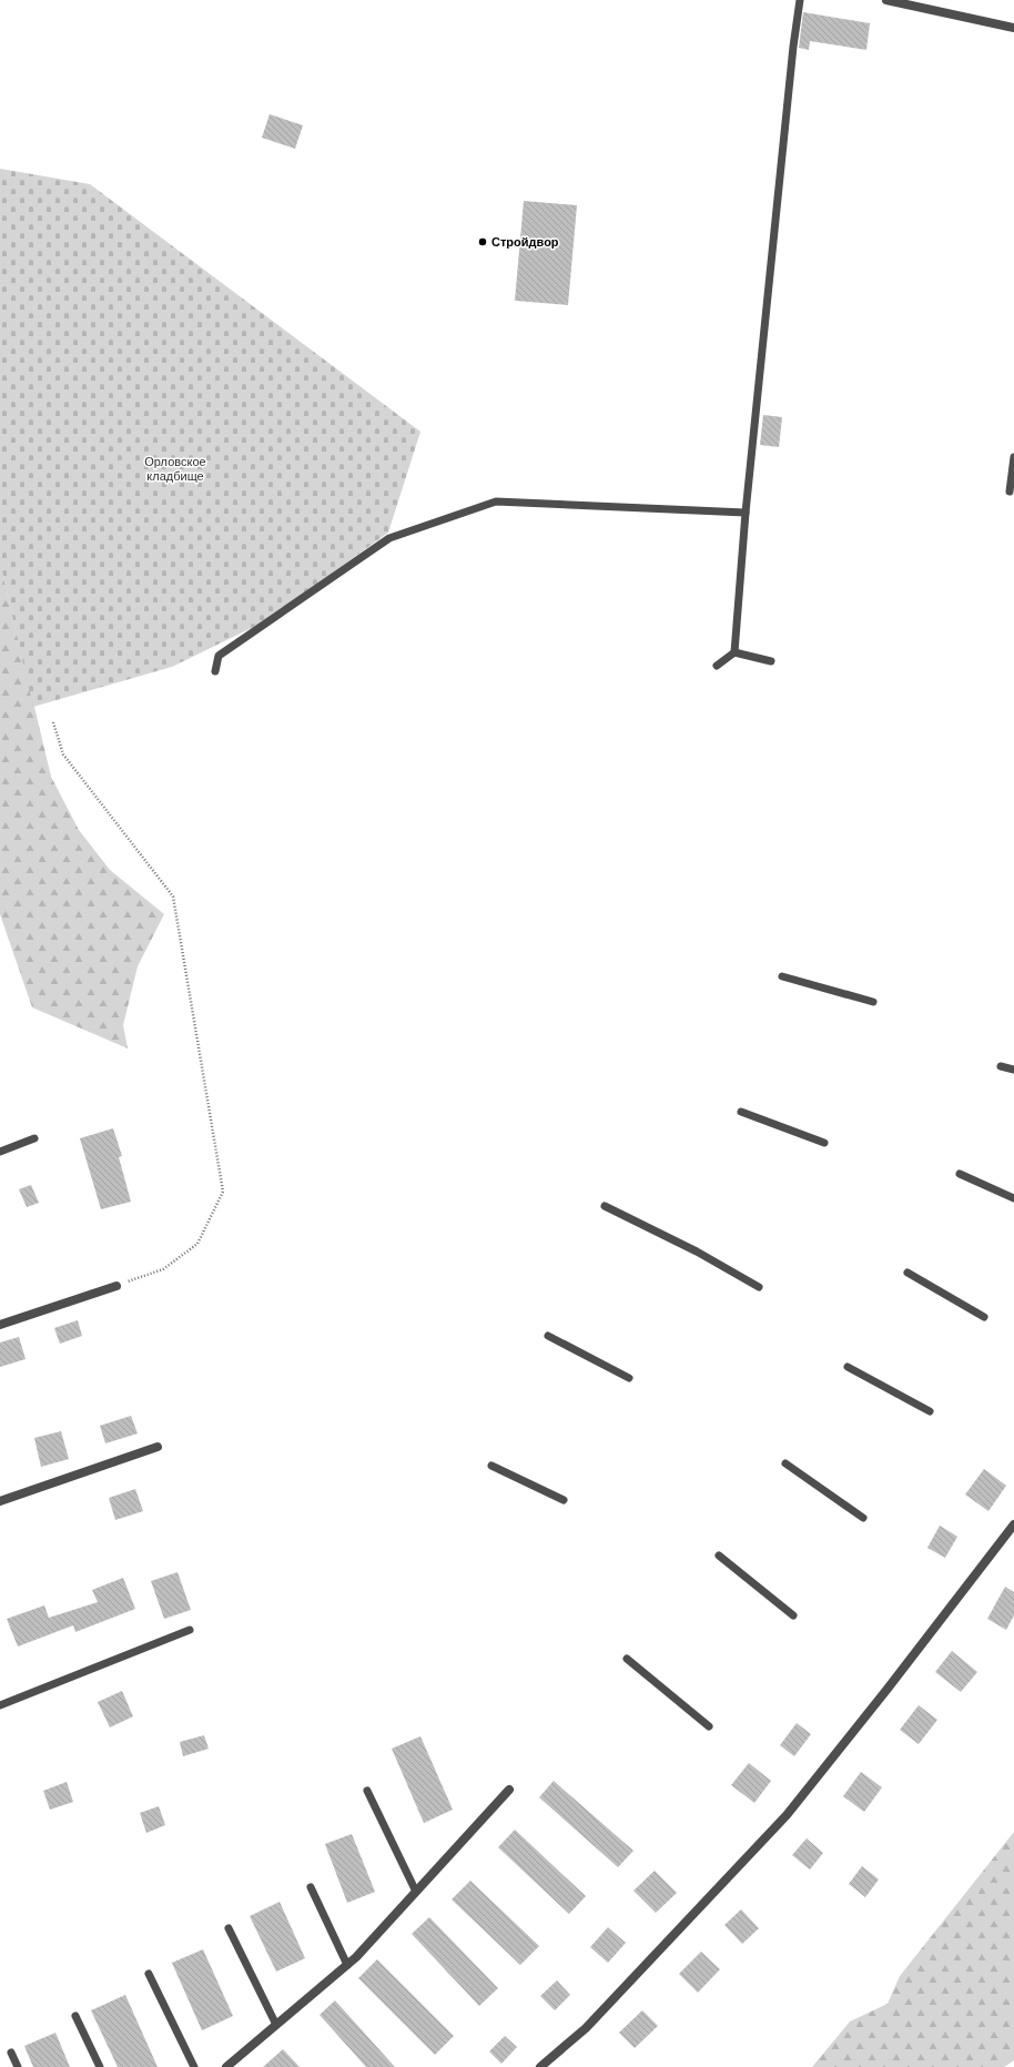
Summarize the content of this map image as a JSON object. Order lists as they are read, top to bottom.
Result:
{
  "parks": ["Орловское кладбище"],
  "places": ["Стройдвор"]
}
